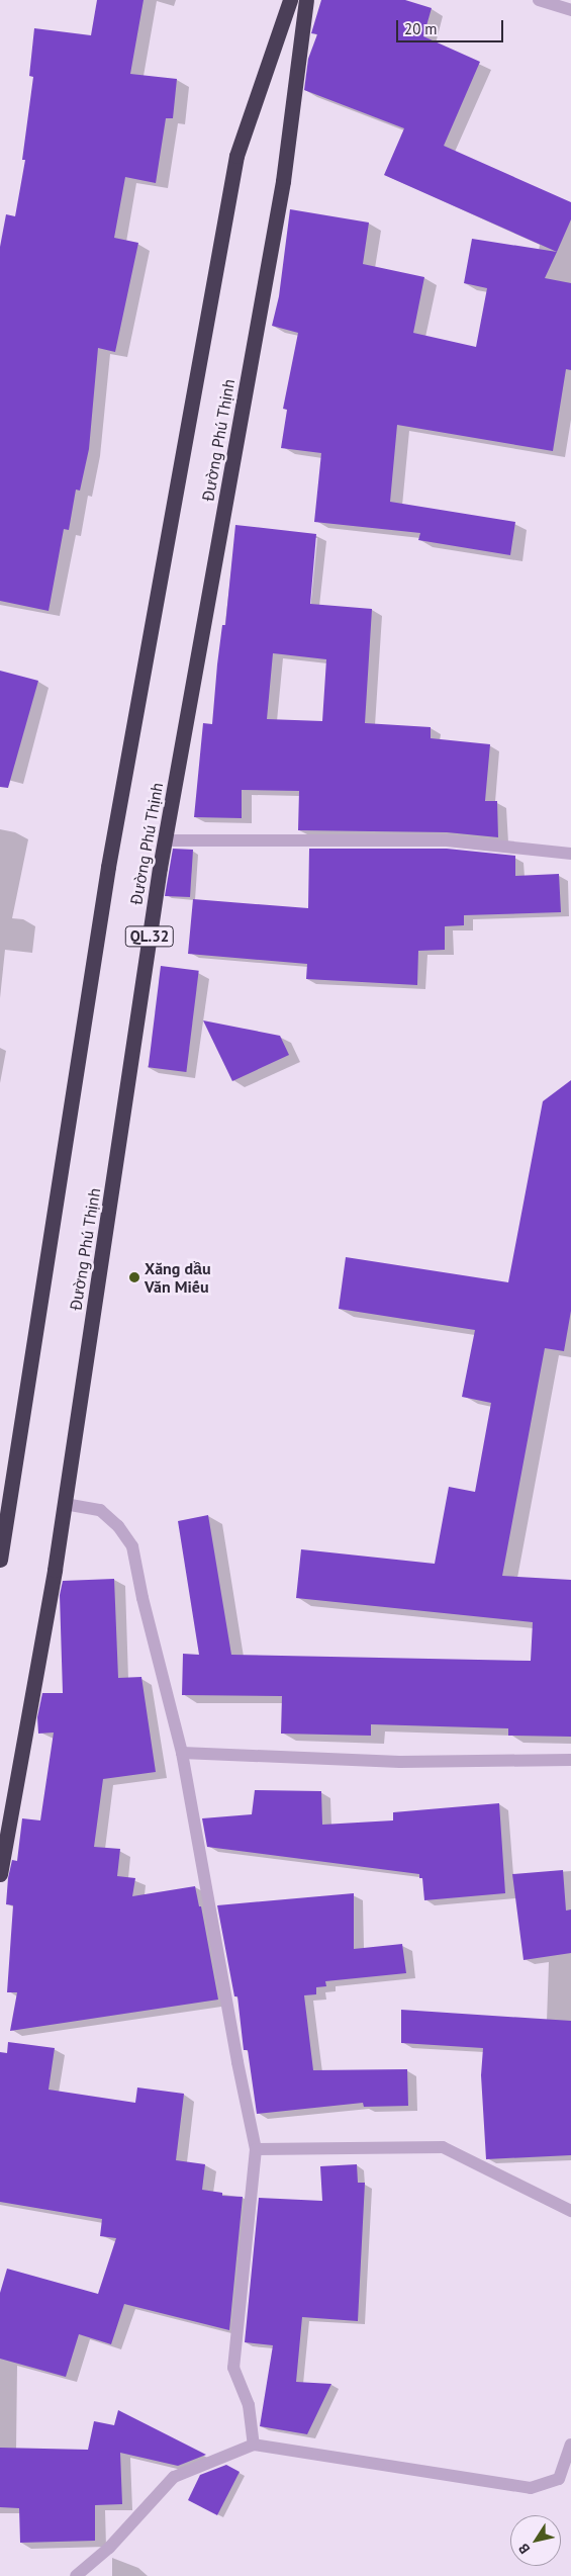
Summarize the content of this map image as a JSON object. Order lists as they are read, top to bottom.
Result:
{
  "streets": {
    "highway": ["Đường Phú Thịnh", "QL.32"]
  },
  "places": ["Xăng dầu Văn Miếu"],
  "scale_bar": "20 m",
  "north": "bottom left"
}
